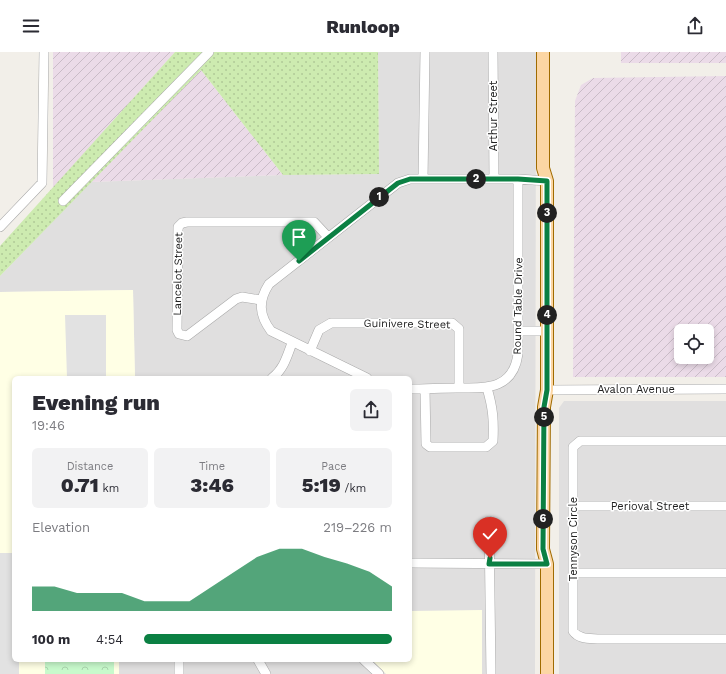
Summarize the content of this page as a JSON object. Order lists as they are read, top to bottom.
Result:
{
  "streets": {
    "street": [
      "Arthur Street",
      "Lancelot Street",
      "Round Table Drive",
      "Guinivere Street",
      "Avalon Avenue",
      "Perioval Street",
      "Tennyson Circle"
    ]
  },
  "crossings": [
    ["Round Table Drive", "Guinivere Street"],
    ["Perioval Street", "Tennyson Circle"]
  ],
  "page": {
    "header": "Runloop",
    "pins": [
      "2",
      "1",
      "3",
      "4",
      "5",
      "6"
    ],
    "heading": ["Evening run", "19:46"],
    "stats": [
      ["Distance", "0.71 km"],
      ["Time", "3:46"],
      ["Pace", "5:19 /km"]
    ],
    "chart": ["Elevation", "219–226 m"],
    "list": [
      {
        "name": "100 m",
        "note": "4:54"
      }
    ]
  }
}
